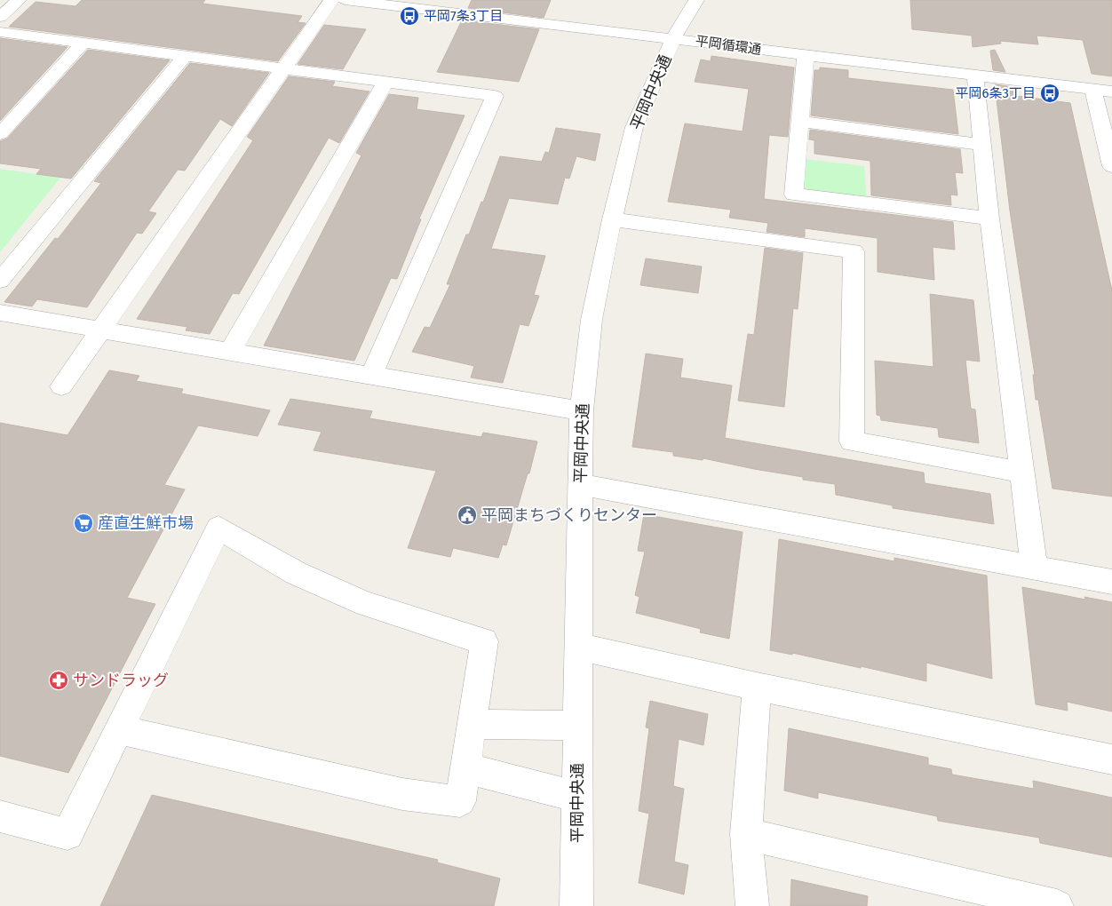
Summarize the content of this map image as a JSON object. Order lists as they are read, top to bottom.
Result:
{
  "streets": {
    "street": ["平岡循環通", "平岡中央通"]
  },
  "crossings": [
    ["平岡循環通", "平岡中央通"]
  ],
  "places": {
    "bus stop": ["平岡7条3丁目", "平岡6条3丁目"],
    "public building": ["平岡まちづくりセンター"],
    "supermarket": ["産直生鮮市場"],
    "pharmacy": ["サンドラッグ"]
  }
}
